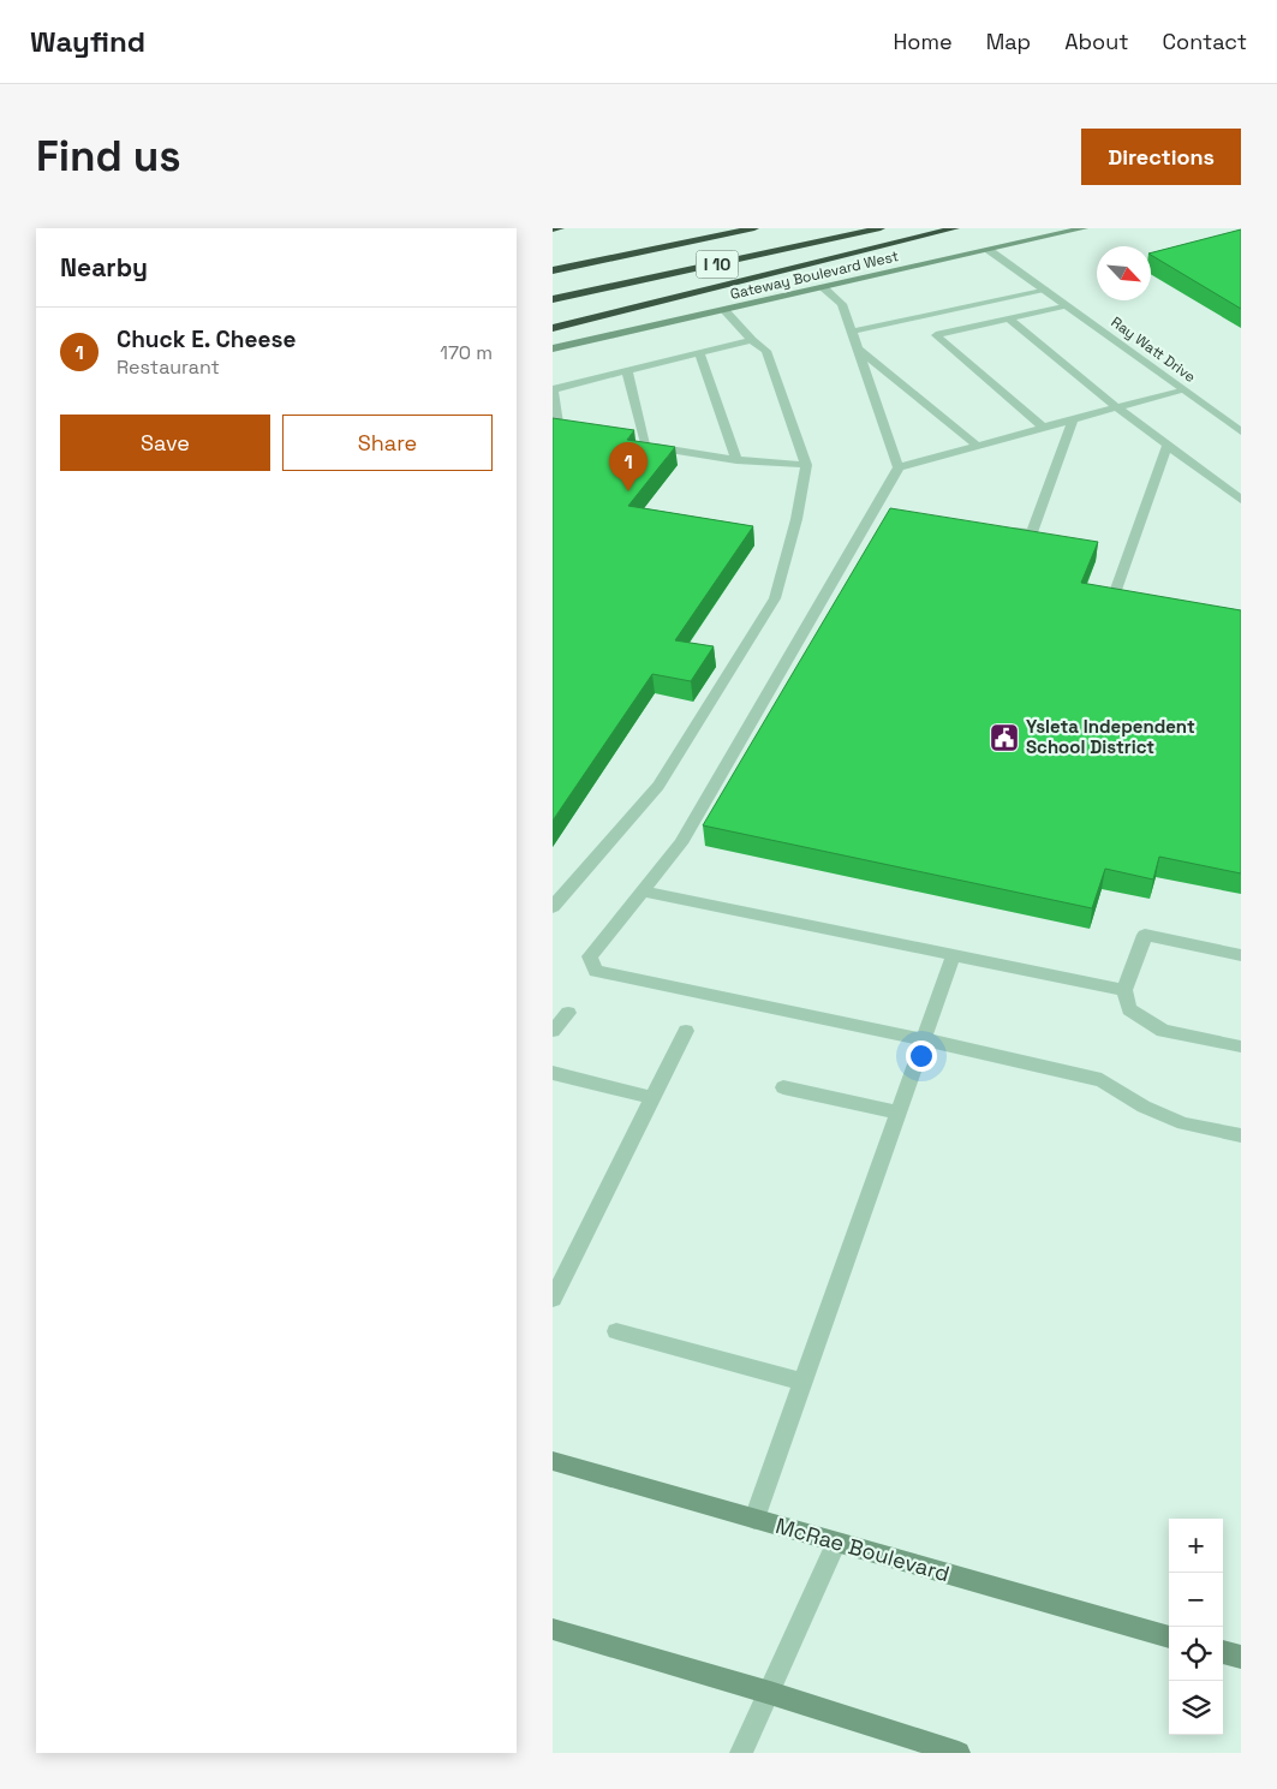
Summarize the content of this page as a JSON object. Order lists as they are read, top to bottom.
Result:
{
  "streets": {
    "highway": ["I 10"],
    "main road": ["Gateway Boulevard West", "McRae Boulevard"],
    "street": ["Ray Watt Drive"]
  },
  "crossings": [
    ["Gateway Boulevard West", "Ray Watt Drive"]
  ],
  "places": {
    "public building": ["Ysleta Independent School District"]
  },
  "north": "bottom right",
  "page": {
    "header": "Wayfind",
    "nav": [
      "Home",
      "Map",
      "About",
      "Contact"
    ],
    "buttons": [
      "Directions",
      ["Save", "Share"]
    ],
    "title": "Find us",
    "heading": "Nearby",
    "list": [
      {
        "mark": "1",
        "name": "Chuck E. Cheese",
        "note": "Restaurant",
        "value": "170 m"
      }
    ],
    "pins": "1",
    "map_buttons": ["+", "−"]
  }
}
